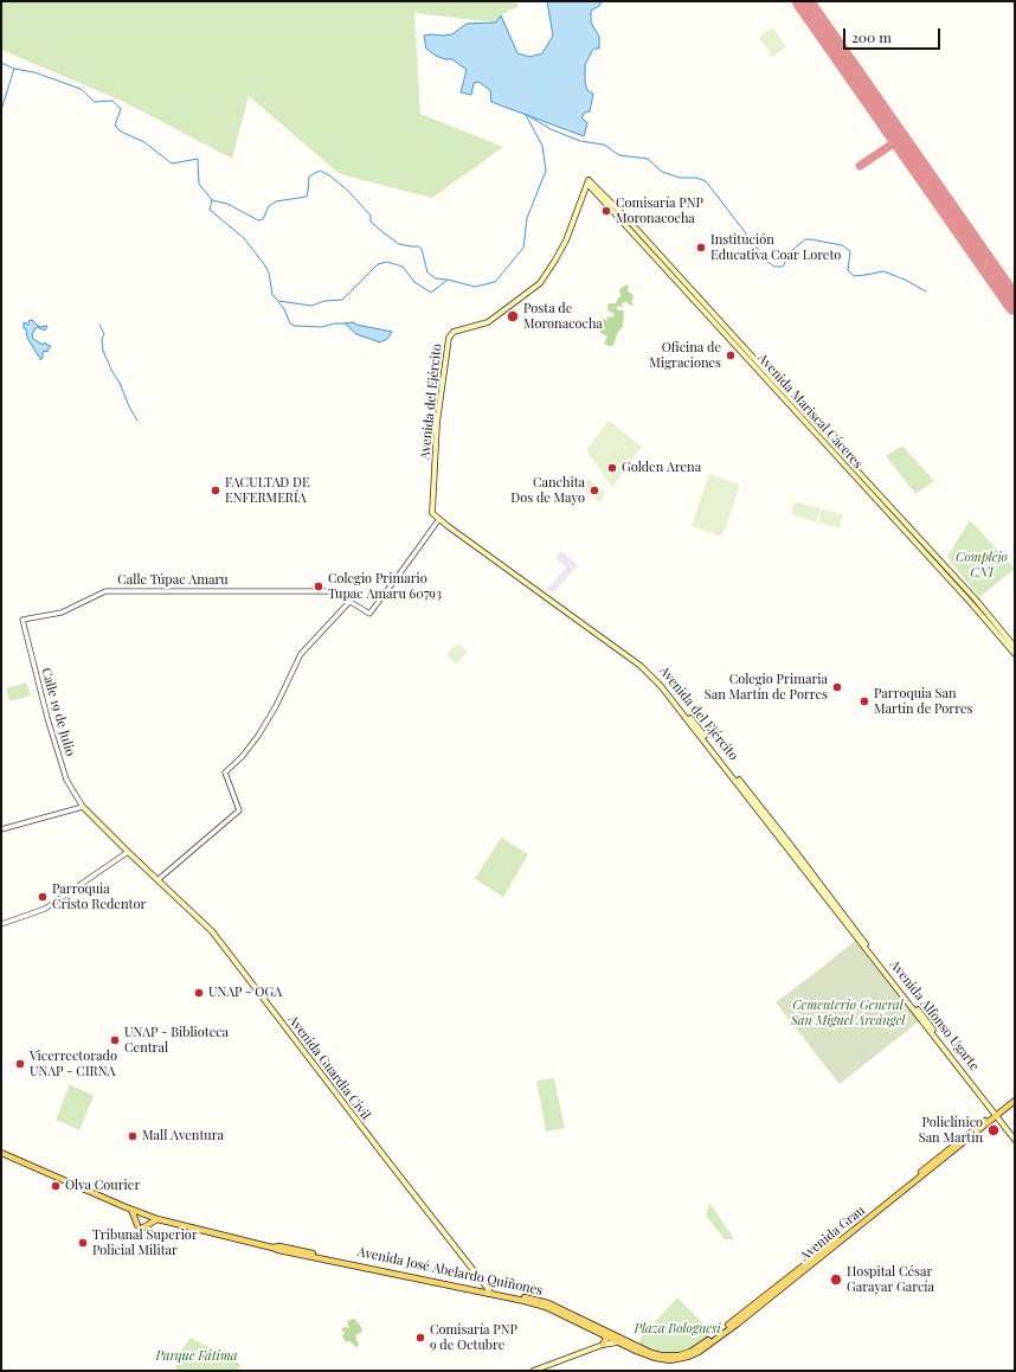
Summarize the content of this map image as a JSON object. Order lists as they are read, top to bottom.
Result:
{
  "streets": {
    "main road": [
      "Avenida del Ejército",
      "Avenida Mariscal Cáceres",
      "Avenida Alfonso Ugarte",
      "Avenida Guardia Civil",
      "Avenida Grau",
      "Avenida José Abelardo Quiñones"
    ],
    "street": ["Calle Túpac Amaru", "Calle 19 de Julio"]
  },
  "crossings": [
    ["Avenida del Ejército", "Avenida Mariscal Cáceres"],
    ["Avenida del Ejército", "Calle Túpac Amaru"],
    ["Avenida del Ejército", "Avenida Alfonso Ugarte"],
    ["Calle Túpac Amaru", "Calle 19 de Julio"],
    ["Calle 19 de Julio", "Avenida Guardia Civil"],
    ["Avenida Alfonso Ugarte", "Avenida Grau"],
    ["Avenida Guardia Civil", "Avenida José Abelardo Quiñones"],
    ["Avenida Grau", "Avenida José Abelardo Quiñones"]
  ],
  "parks": [
    "Complejo CNI",
    "Cementerio General San Miguel Arcángel",
    "Plaza Bolognesi",
    "Parque Fátima"
  ],
  "places": [
    "Comisaría PNP Moronacocha",
    "Institución Educativa Coar Loreto",
    "Posta de Moronacocha",
    "Oficina de Migraciones",
    "Golden Arena",
    "FACULTAD DE ENFERMERÍA",
    "Canchita Dos de Mayo",
    "Colegio Primario Tupac Amaru 60793",
    "Colegio Primaria San Martín de Porres",
    "Parroquia San Martín de Porres",
    "Parroquia Cristo Redentor",
    "UNAP - OGA",
    "UNAP - Biblioteca Central",
    "Vicerrectorado UNAP - CIRNA",
    "Policlínico San Martín",
    "Mall Aventura",
    "Olva Courier",
    "Tribunal Superior Policial Militar",
    "Hospital César Garayar García",
    "Comisaría PNP 9 de Octubre"
  ],
  "scale_bar": "200 m"
}
